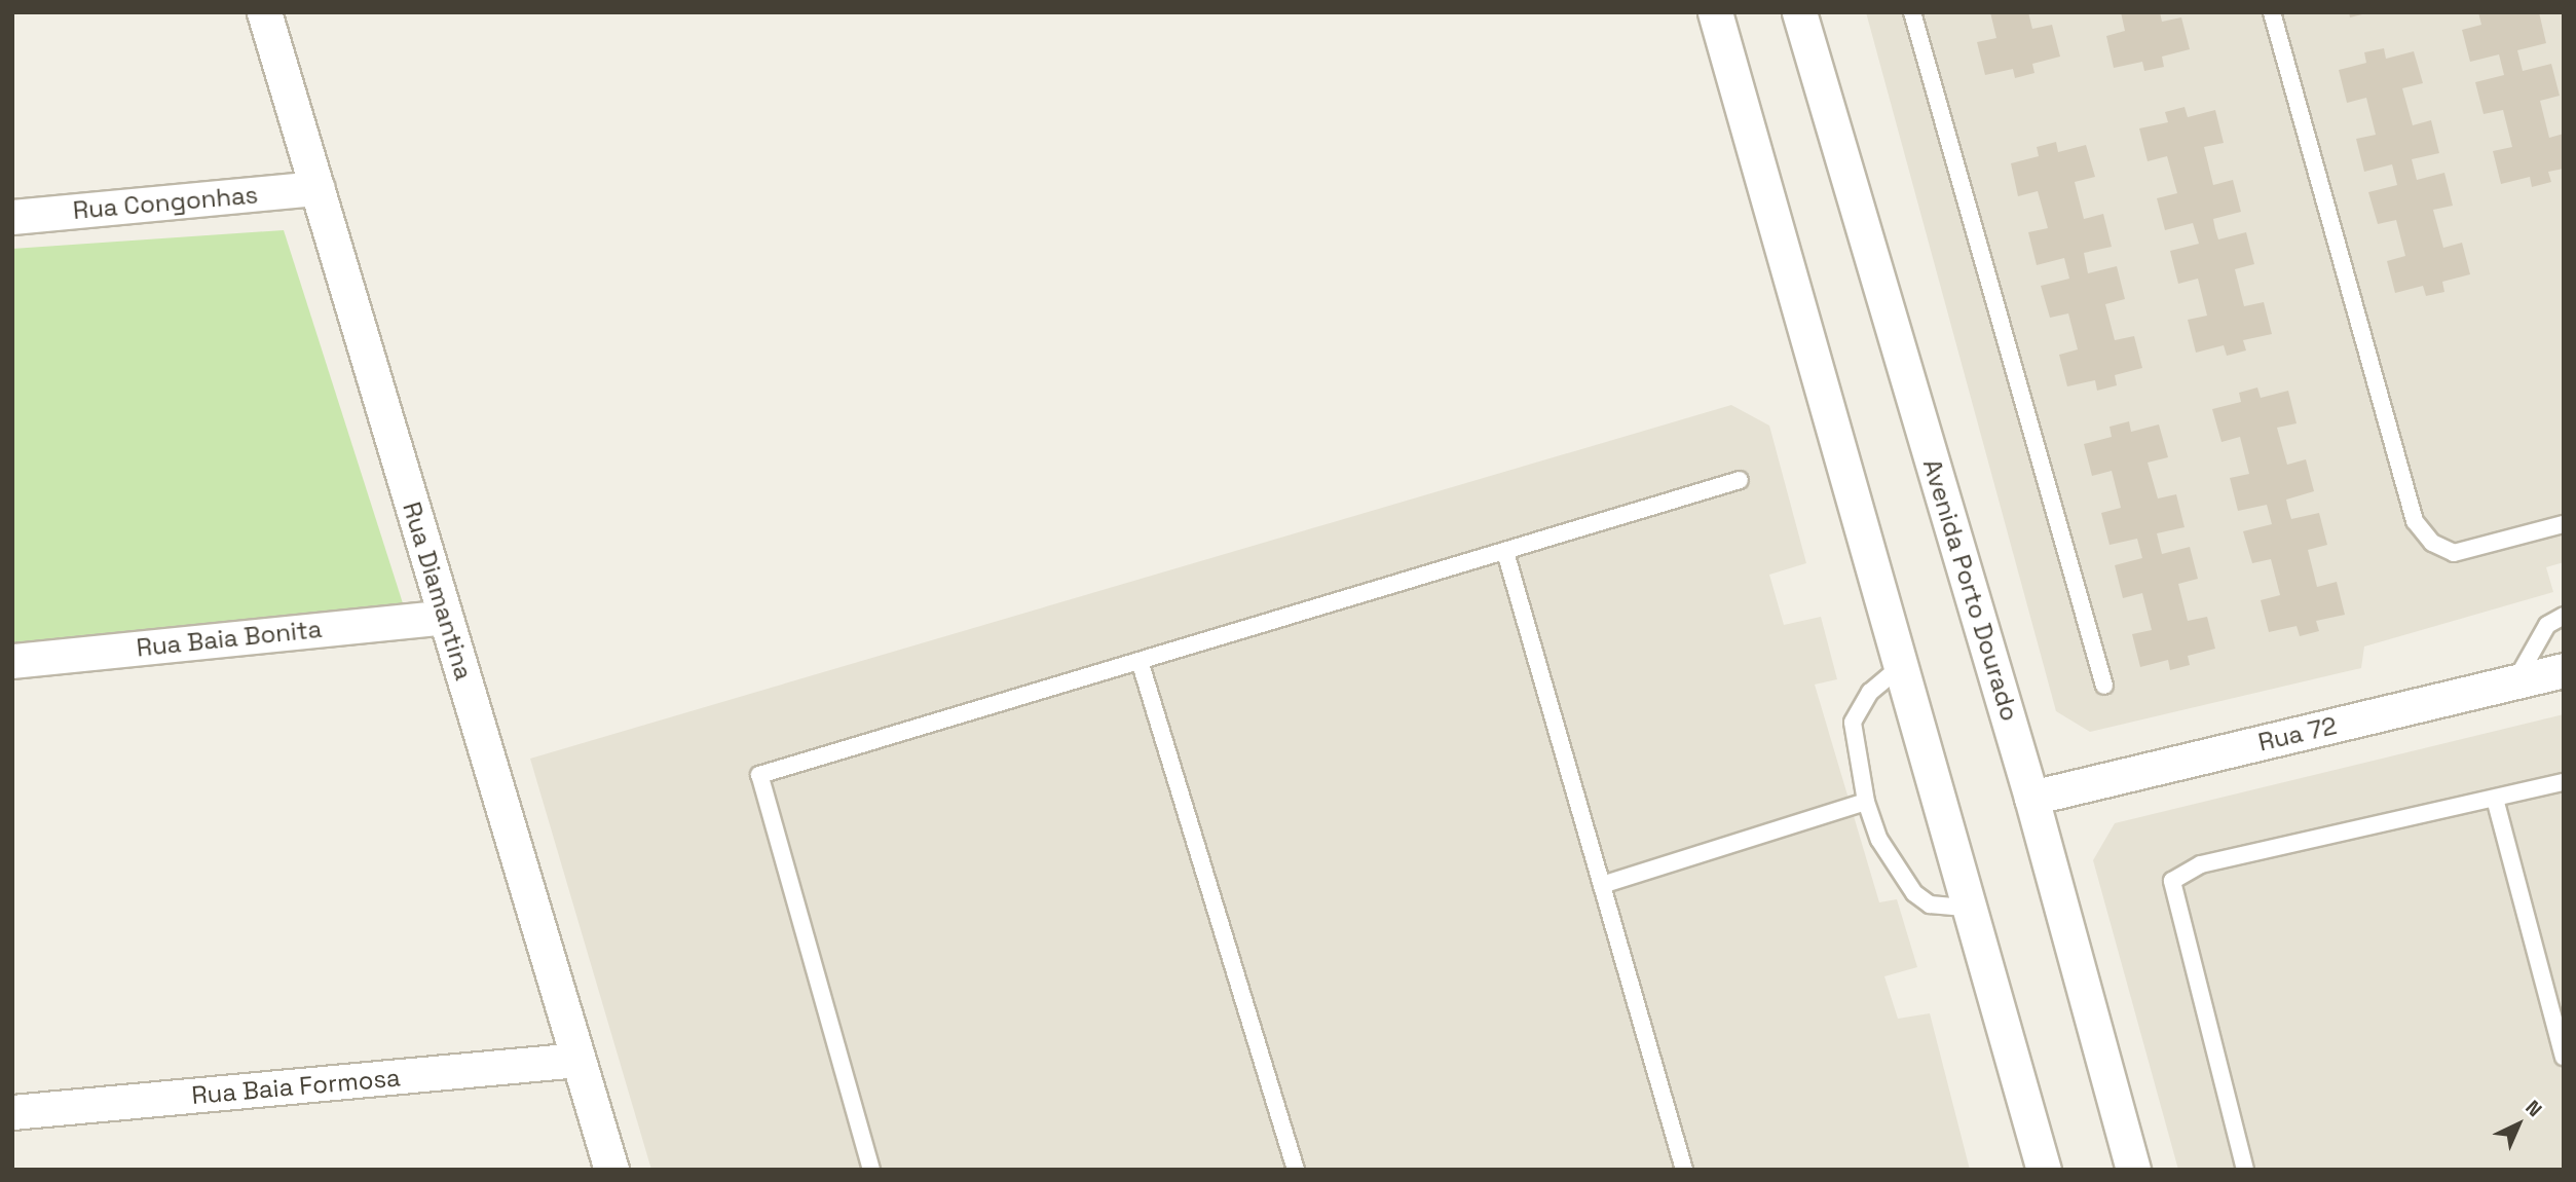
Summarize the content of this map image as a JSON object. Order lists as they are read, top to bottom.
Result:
{
  "streets": {
    "street": [
      "Rua Congonhas",
      "Avenida Porto Dourado",
      "Rua Diamantina",
      "Rua Baia Bonita",
      "Rua 72",
      "Rua Baia Formosa"
    ]
  },
  "crossings": [
    ["Rua Congonhas", "Rua Diamantina"],
    ["Avenida Porto Dourado", "Rua 72"],
    ["Rua Diamantina", "Rua Baia Bonita"],
    ["Rua Diamantina", "Rua Baia Formosa"]
  ],
  "north": "top right"
}
